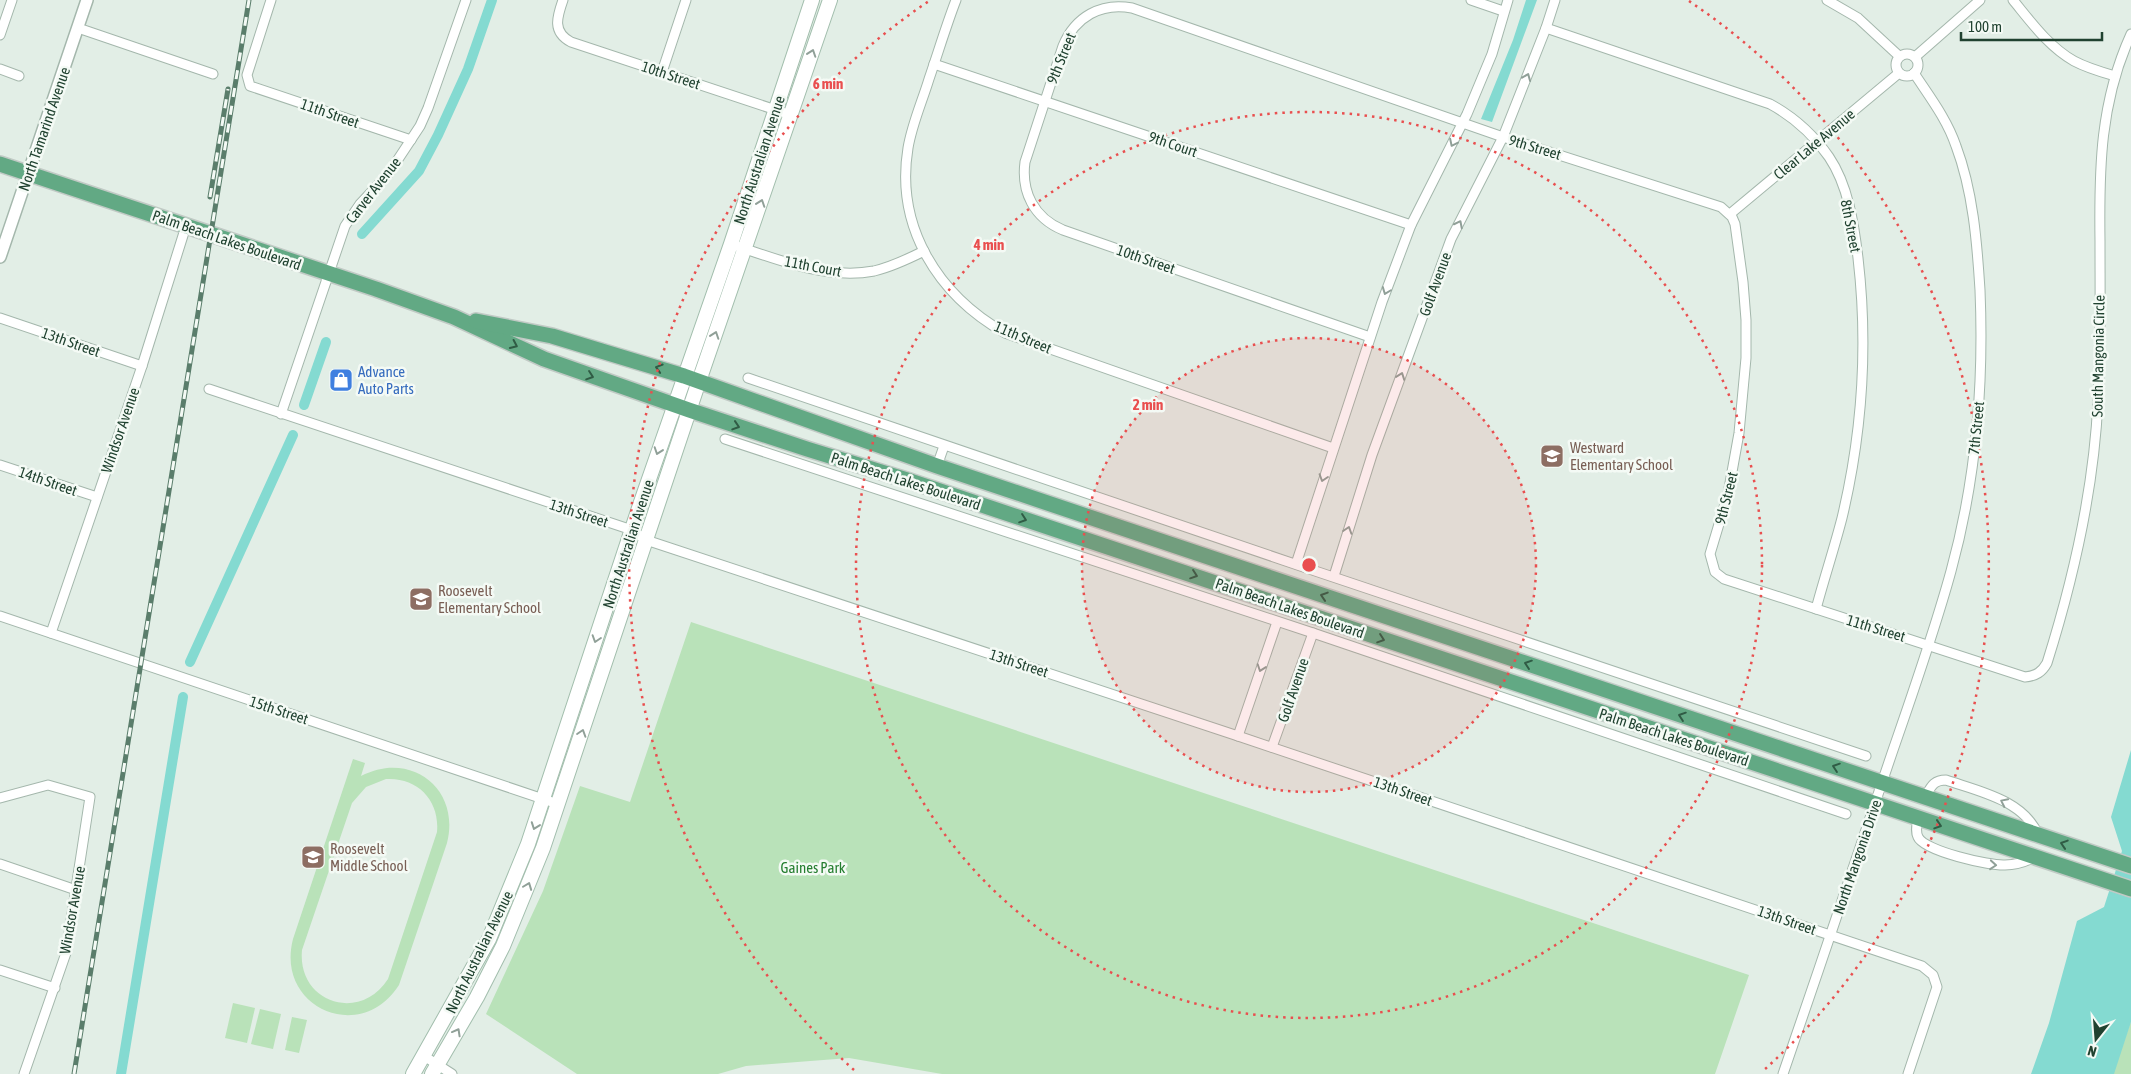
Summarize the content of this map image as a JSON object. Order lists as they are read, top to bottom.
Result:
{
  "streets": {
    "main road": ["North Australian Avenue", "Palm Beach Lakes Boulevard"],
    "street": [
      "9th Street",
      "10th Street",
      "11th Street",
      "North Tamarind Avenue",
      "9th Court",
      "Clear Lake Avenue",
      "Carver Avenue",
      "8th Street",
      "11th Court",
      "Golf Avenue",
      "13th Street",
      "South Mangonia Circle",
      "7th Street",
      "Windsor Avenue",
      "14th Street",
      "15th Street",
      "North Mangonia Drive"
    ]
  },
  "crossings": [
    ["9th Street", "10th Street"],
    ["9th Street", "11th Street"],
    ["9th Street", "9th Court"],
    ["9th Street", "Clear Lake Avenue"],
    ["9th Street", "Golf Avenue"],
    ["10th Street", "9th Court"],
    ["10th Street", "North Australian Avenue"],
    ["11th Street", "9th Court"],
    ["11th Street", "Carver Avenue"],
    ["11th Street", "8th Street"],
    ["11th Street", "11th Court"],
    ["11th Street", "South Mangonia Circle"],
    ["11th Street", "7th Street"],
    ["North Tamarind Avenue", "Palm Beach Lakes Boulevard"],
    ["Clear Lake Avenue", "8th Street"],
    ["Clear Lake Avenue", "7th Street"],
    ["North Australian Avenue", "Palm Beach Lakes Boulevard"],
    ["North Australian Avenue", "11th Court"],
    ["North Australian Avenue", "13th Street"],
    ["North Australian Avenue", "15th Street"],
    ["Carver Avenue", "Palm Beach Lakes Boulevard"],
    ["Carver Avenue", "13th Street"],
    ["8th Street", "Golf Avenue"],
    ["Palm Beach Lakes Boulevard", "7th Street"],
    ["Palm Beach Lakes Boulevard", "Windsor Avenue"],
    ["Palm Beach Lakes Boulevard", "North Mangonia Drive"],
    ["Golf Avenue", "13th Street"],
    ["13th Street", "Windsor Avenue"],
    ["13th Street", "North Mangonia Drive"],
    ["7th Street", "North Mangonia Drive"],
    ["Windsor Avenue", "14th Street"],
    ["Windsor Avenue", "15th Street"]
  ],
  "parks": ["Gaines Park"],
  "places": {
    "shop": ["Advance Auto Parts"],
    "school or university": ["Westward Elementary School", "Roosevelt Elementary School", "Roosevelt Middle School"]
  },
  "scale_bar": "100 m",
  "north": "bottom",
  "rings": ["6 min", "4 min", "2 min"]
}
